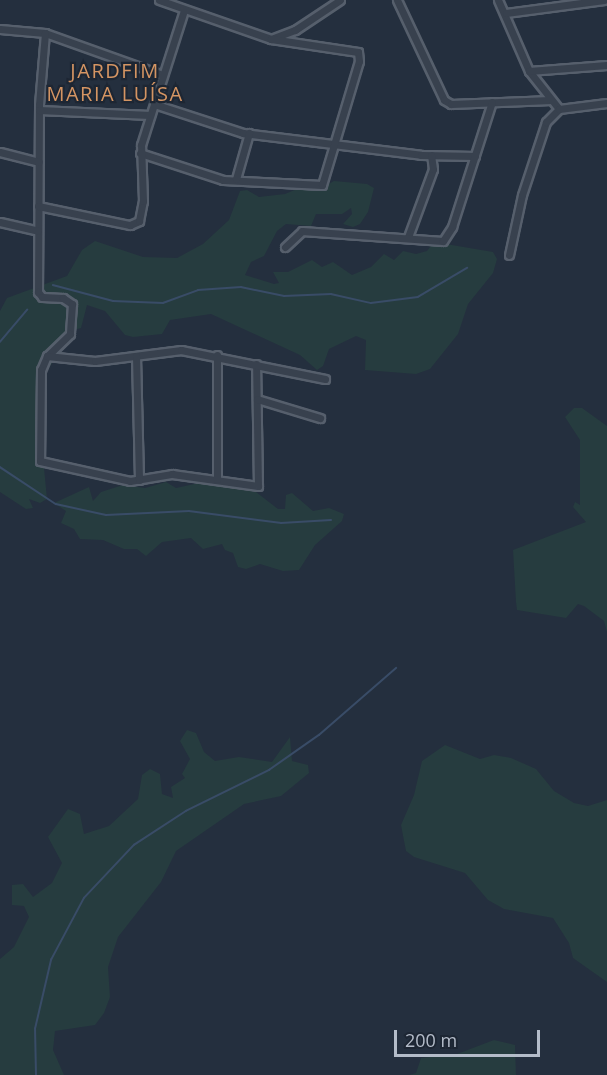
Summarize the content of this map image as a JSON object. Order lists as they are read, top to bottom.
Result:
{
  "districts": ["JARDFIM MARIA LUÍSA"],
  "scale_bar": "200 m"
}
